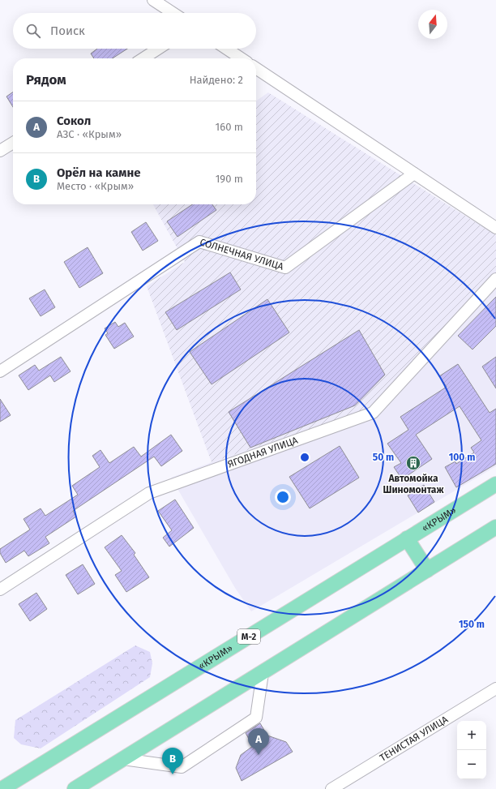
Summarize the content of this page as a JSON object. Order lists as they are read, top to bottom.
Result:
{
  "streets": {
    "main road": ["«КРЫМ»", "М-2"],
    "street": ["СОЛНЕЧНАЯ УЛИЦА", "ЯГОДНАЯ УЛИЦА", "ТЕНИСТАЯ УЛИЦА"]
  },
  "places": {
    "building": ["Автомойка Шиномонтаж"]
  },
  "north": "top",
  "page": {
    "search": "Поиск",
    "heading": ["Рядом", "Найдено: 2"],
    "list": [
      {
        "mark": "A",
        "name": "Сокол",
        "note": "АЗС · «Крым»",
        "value": "160 m"
      },
      {
        "mark": "B",
        "name": "Орёл на камне",
        "note": "Место · «Крым»",
        "value": "190 m"
      }
    ],
    "map_buttons": ["+", "−"],
    "pins": ["A", "B"]
  },
  "rings": ["50 m", "100 m", "150 m"]
}
